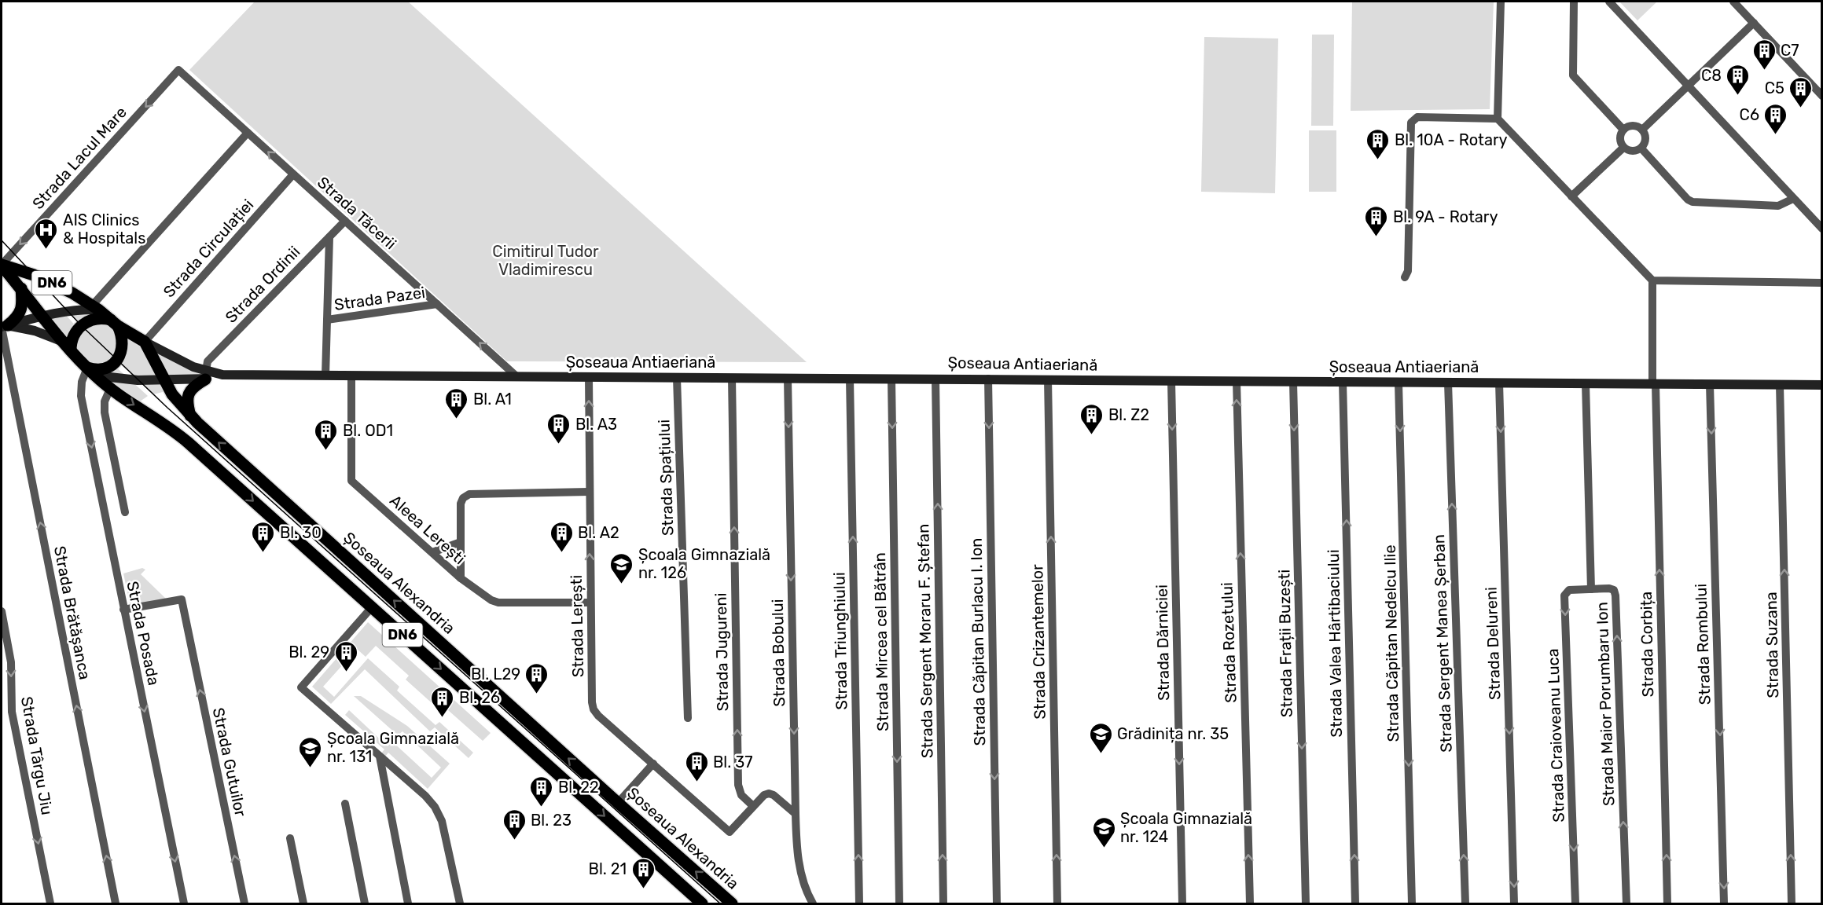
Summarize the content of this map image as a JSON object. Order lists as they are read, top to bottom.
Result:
{
  "streets": {
    "main road": ["DN6", "Șoseaua Antiaeriană", "Șoseaua Alexandria"],
    "street": [
      "Strada Lacul Mare",
      "Strada Tăcerii",
      "Strada Circulației",
      "Strada Ordinii",
      "Strada Pazei",
      "Strada Spațiului",
      "Aleea Lerești",
      "Strada Brătășanca",
      "Strada Lerești",
      "Strada Posada",
      "Strada Triunghiului",
      "Strada Sergent Moraru F. Ștefan",
      "Strada Mircea cel Bătrân",
      "Strada Căpitan Burlacu I. Ion",
      "Strada Crizantemelor",
      "Strada Dărniciei",
      "Strada Rozetului",
      "Strada Frații Buzești",
      "Strada Valea Hârtibaciului",
      "Strada Căpitan Nedelcu Ilie",
      "Strada Sergent Manea Șerban",
      "Strada Delureni",
      "Strada Corbița",
      "Strada Rombului",
      "Strada Suzana",
      "Strada Jugureni",
      "Strada Bobului",
      "Strada Maior Porumbaru Ion",
      "Strada Craioveanu Luca",
      "Strada Târgu Jiu",
      "Strada Gutuilor"
    ]
  },
  "crossings": [
    ["Strada Lacul Mare", "Strada Tăcerii"],
    ["Strada Lacul Mare", "DN6"],
    ["Strada Tăcerii", "Strada Circulației"],
    ["Strada Tăcerii", "Strada Ordinii"],
    ["Strada Tăcerii", "Strada Pazei"],
    ["Strada Tăcerii", "Șoseaua Antiaeriană"],
    ["Strada Circulației", "DN6"],
    ["Strada Circulației", "Șoseaua Alexandria"],
    ["DN6", "Șoseaua Antiaeriană"],
    ["DN6", "Șoseaua Alexandria"],
    ["DN6", "Strada Posada"],
    ["Strada Ordinii", "Șoseaua Antiaeriană"],
    ["Șoseaua Antiaeriană", "Strada Spațiului"],
    ["Șoseaua Antiaeriană", "Aleea Lerești"],
    ["Șoseaua Antiaeriană", "Șoseaua Alexandria"],
    ["Șoseaua Antiaeriană", "Strada Lerești"],
    ["Șoseaua Antiaeriană", "Strada Posada"],
    ["Șoseaua Antiaeriană", "Strada Triunghiului"],
    ["Șoseaua Antiaeriană", "Strada Sergent Moraru F. Ștefan"],
    ["Șoseaua Antiaeriană", "Strada Mircea cel Bătrân"],
    ["Șoseaua Antiaeriană", "Strada Căpitan Burlacu I. Ion"],
    ["Șoseaua Antiaeriană", "Strada Crizantemelor"],
    ["Șoseaua Antiaeriană", "Strada Dărniciei"],
    ["Șoseaua Antiaeriană", "Strada Rozetului"],
    ["Șoseaua Antiaeriană", "Strada Frații Buzești"],
    ["Șoseaua Antiaeriană", "Strada Valea Hârtibaciului"],
    ["Șoseaua Antiaeriană", "Strada Căpitan Nedelcu Ilie"],
    ["Șoseaua Antiaeriană", "Strada Sergent Manea Șerban"],
    ["Șoseaua Antiaeriană", "Strada Delureni"],
    ["Șoseaua Antiaeriană", "Strada Corbița"],
    ["Șoseaua Antiaeriană", "Strada Rombului"],
    ["Șoseaua Antiaeriană", "Strada Suzana"],
    ["Șoseaua Antiaeriană", "Strada Jugureni"],
    ["Șoseaua Antiaeriană", "Strada Bobului"],
    ["Șoseaua Antiaeriană", "Strada Maior Porumbaru Ion"],
    ["Aleea Lerești", "Strada Lerești"],
    ["Strada Lerești", "Strada Jugureni"],
    ["Strada Lerești", "Strada Bobului"],
    ["Strada Posada", "Strada Gutuilor"],
    ["Strada Maior Porumbaru Ion", "Strada Craioveanu Luca"]
  ],
  "one_way": [
    "Strada Lacul Mare",
    "Strada Tăcerii",
    "Strada Brătășanca",
    "Strada Lerești",
    "Strada Posada",
    "Strada Triunghiului",
    "Strada Sergent Moraru F. Ștefan",
    "Strada Mircea cel Bătrân",
    "Strada Căpitan Burlacu I. Ion",
    "Strada Crizantemelor",
    "Strada Dărniciei",
    "Strada Rozetului",
    "Strada Frații Buzești",
    "Strada Valea Hârtibaciului",
    "Strada Căpitan Nedelcu Ilie",
    "Strada Sergent Manea Șerban",
    "Strada Delureni",
    "Strada Corbița",
    "Strada Rombului",
    "Strada Suzana",
    "Strada Jugureni",
    "Strada Bobului",
    "Strada Maior Porumbaru Ion",
    "Strada Craioveanu Luca",
    "Strada Târgu Jiu",
    "Strada Gutuilor"
  ],
  "parks": ["Cimitirul Tudor Vladimirescu"],
  "places": {
    "building": [
      "C7",
      "C8",
      "C5",
      "C6",
      "Bl. 10A - Rotary",
      "Bl. 9A - Rotary",
      "Bl. A1",
      "Bl. Z2",
      "Bl. A3",
      "Bl. OD1",
      "Bl. 30",
      "Bl. A2",
      "Bl. 29",
      "Bl. L29",
      "Bl. 26",
      "Bl. 37",
      "Bl. 22",
      "Bl. 23",
      "Bl. 21"
    ],
    "hospital": ["AIS Clinics & Hospitals"],
    "school or university": [
      "Școala Gimnazială nr. 126",
      "Grădinița nr. 35",
      "Școala Gimnazială nr. 131",
      "Școala Gimnazială nr. 124"
    ]
  }
}
